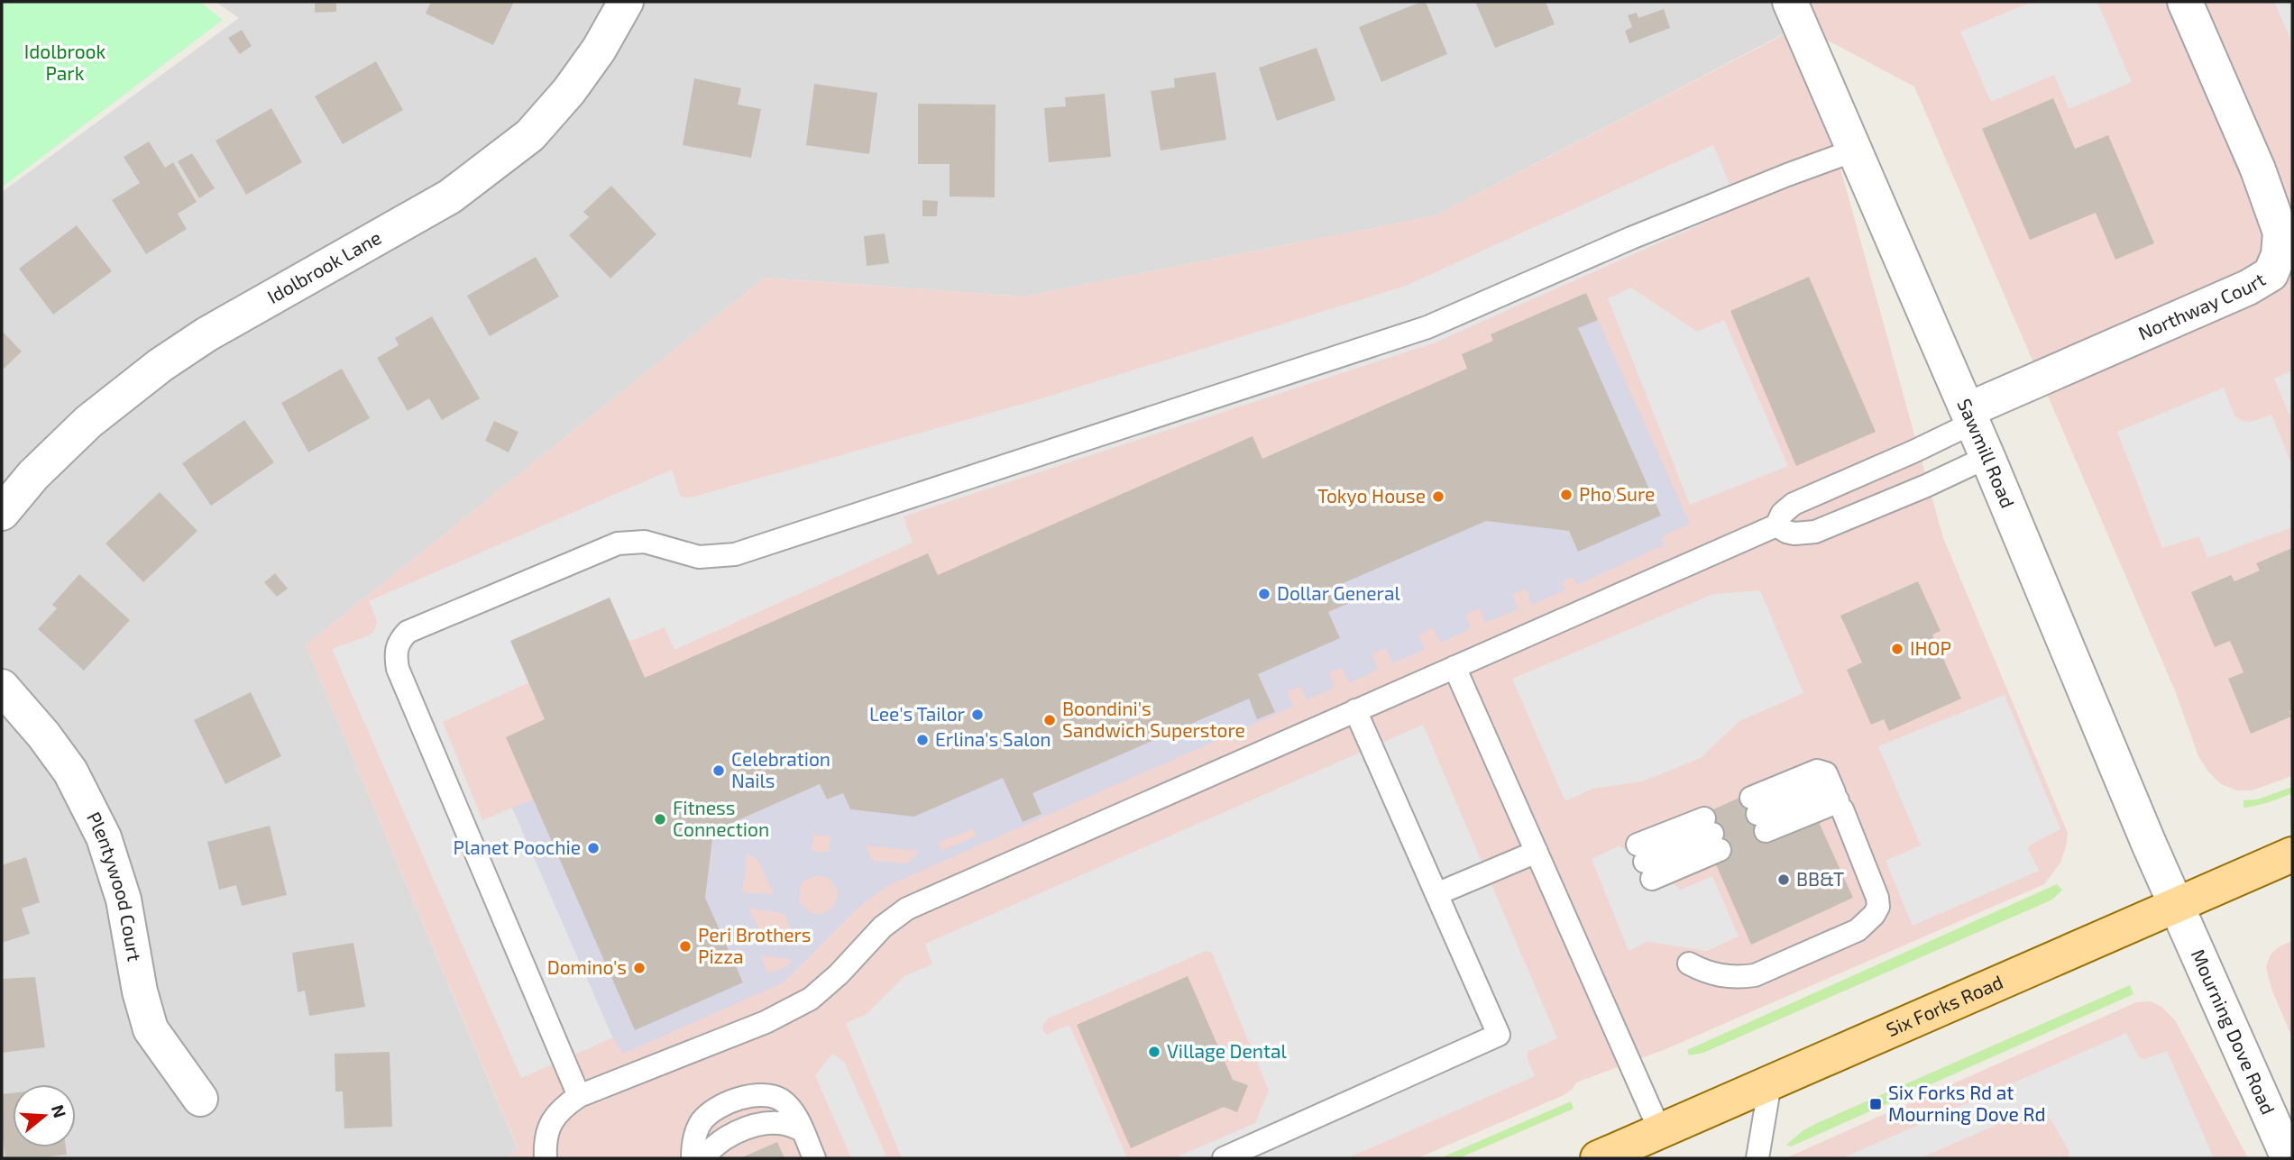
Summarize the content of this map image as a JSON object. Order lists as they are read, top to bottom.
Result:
{
  "streets": {
    "main road": ["Six Forks Road"],
    "street": [
      "Idolbrook Lane",
      "Northway Court",
      "Sawmill Road",
      "Plentywood Court",
      "Mourning Dove Road"
    ]
  },
  "crossings": [
    ["Northway Court", "Sawmill Road"],
    ["Sawmill Road", "Six Forks Road"],
    ["Sawmill Road", "Mourning Dove Road"],
    ["Six Forks Road", "Mourning Dove Road"]
  ],
  "parks": ["Idolbrook Park"],
  "places": {
    "other": [
      "Pho Sure",
      "Tokyo House",
      "Dollar General",
      "IHOP",
      "Lee's Tailor",
      "Boondini's Sandwich Superstore",
      "Erlina's Salon",
      "Celebration Nails",
      "Fitness Connection",
      "Planet Poochie",
      "BB&T",
      "Peri Brothers Pizza",
      "Domino's",
      "Village Dental"
    ],
    "transit": ["Six Forks Rd at Mourning Dove Rd"]
  },
  "north": "right"
}
